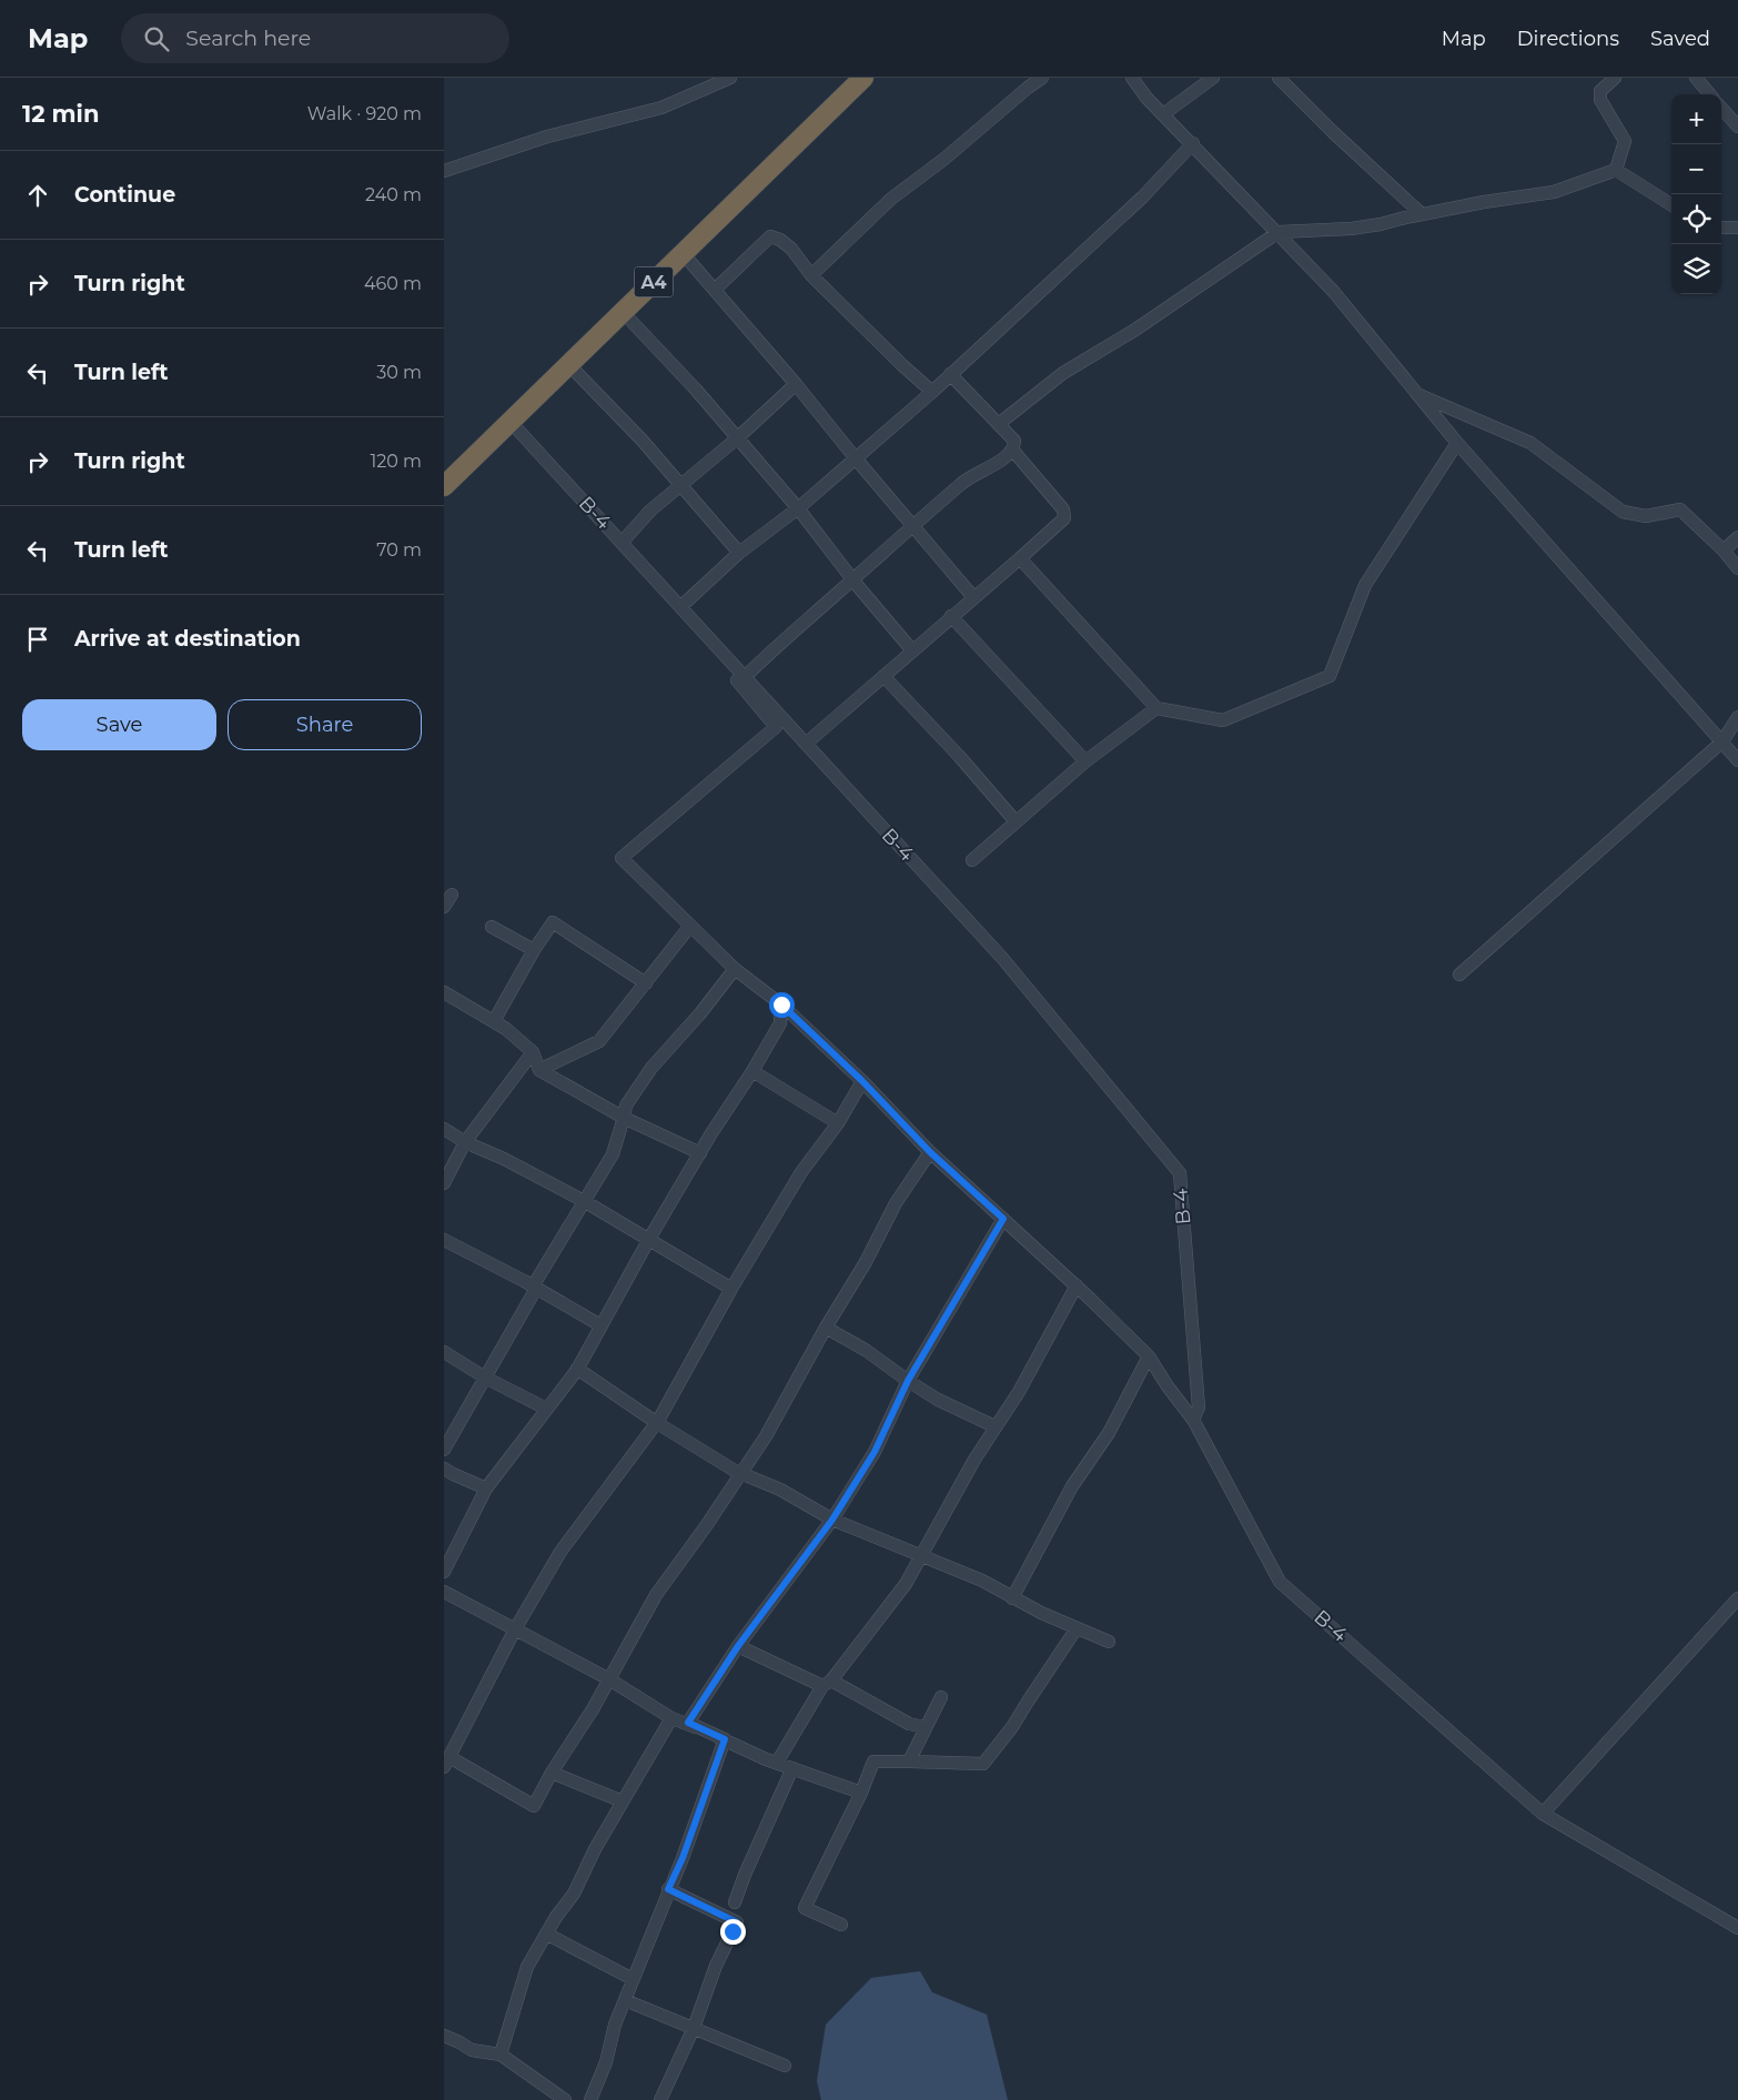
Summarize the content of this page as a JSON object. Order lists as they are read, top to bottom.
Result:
{
  "streets": {
    "highway": ["A4"],
    "street": ["B-4"]
  },
  "crossings": [
    ["A4", "B-4"]
  ],
  "page": {
    "header": "Map",
    "search": "Search here",
    "nav": ["Map", "Directions", "Saved"],
    "heading": ["12 min", "Walk · 920 m"],
    "map_buttons": ["+", "−"],
    "list": [
      ["Continue", "240 m"],
      ["Turn right", "460 m"],
      ["Turn left", "30 m"],
      ["Turn right", "120 m"],
      ["Turn left", "70 m"],
      "Arrive at destination"
    ],
    "buttons": ["Save", "Share"]
  }
}
